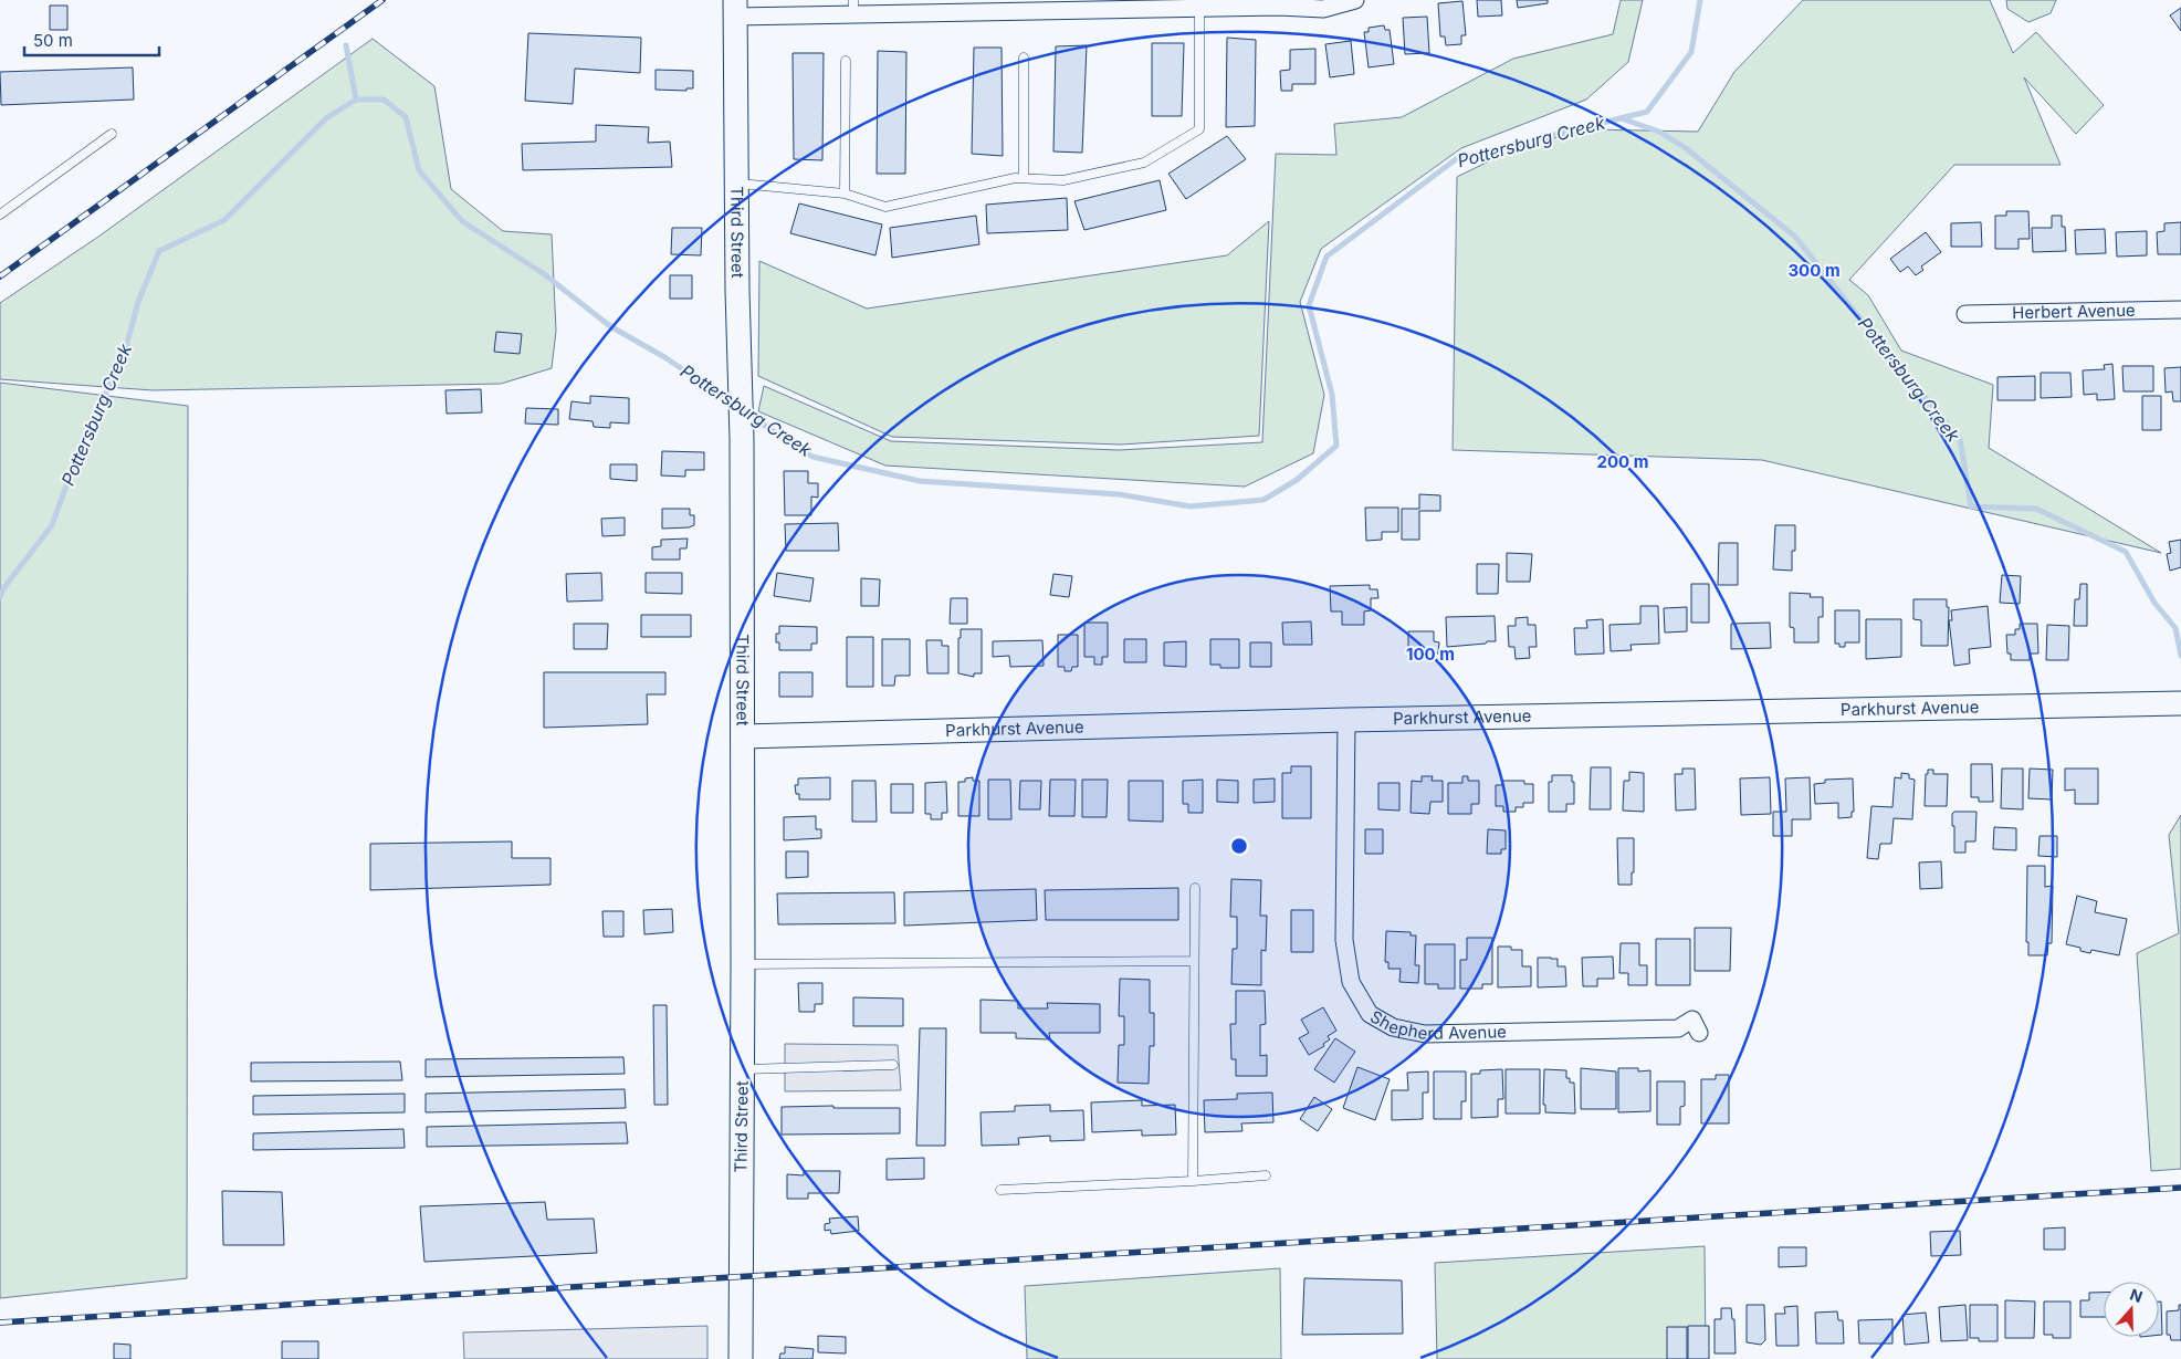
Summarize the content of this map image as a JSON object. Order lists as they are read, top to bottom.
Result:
{
  "streets": {
    "street": [
      "Third Street",
      "Herbert Avenue",
      "Parkhurst Avenue",
      "Shepherd Avenue"
    ]
  },
  "crossings": [
    ["Third Street", "Parkhurst Avenue"],
    ["Parkhurst Avenue", "Shepherd Avenue"]
  ],
  "water": ["Pottersburg Creek"],
  "scale_bar": "50 m",
  "north": "top",
  "rings": ["300 m", "200 m", "100 m"]
}
